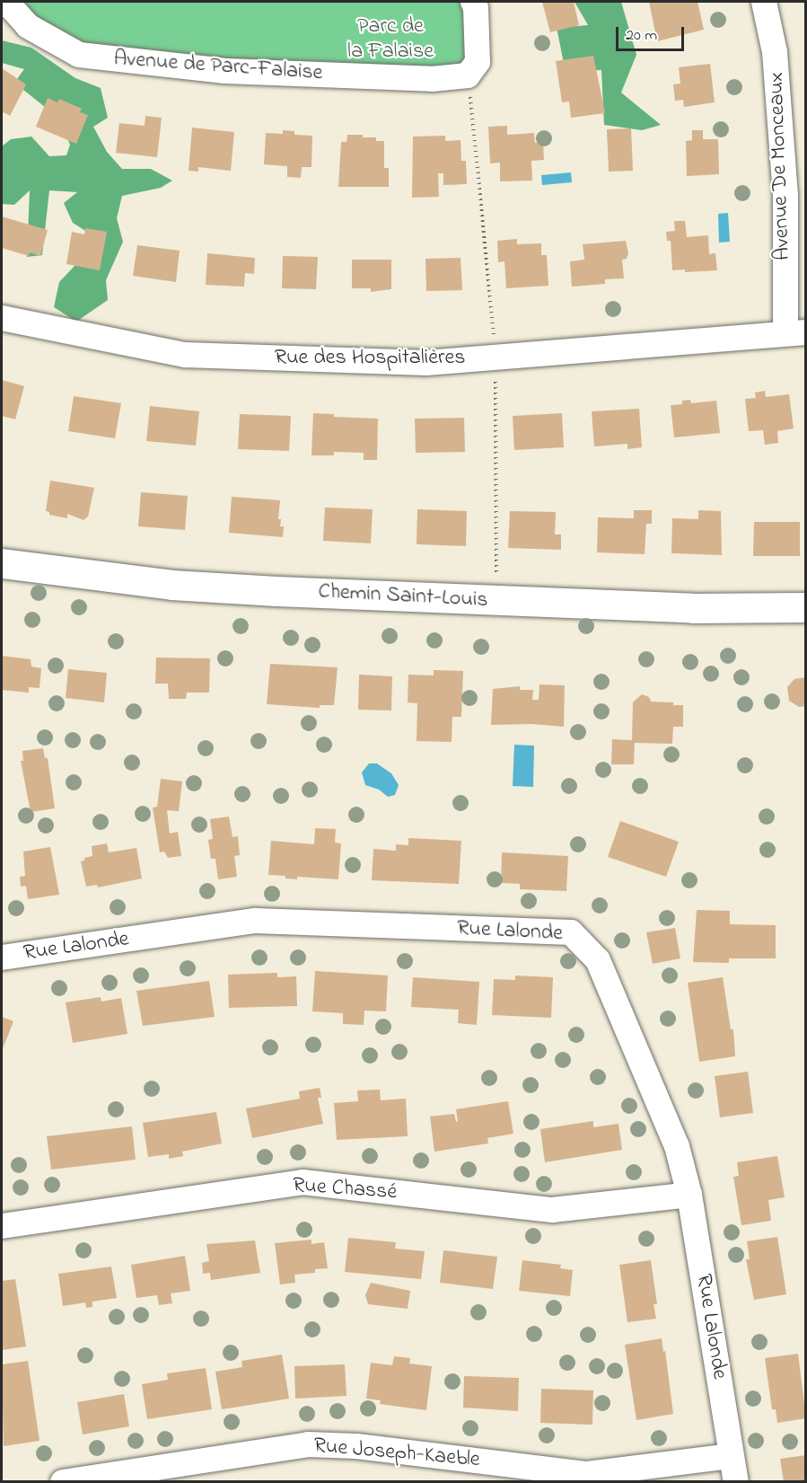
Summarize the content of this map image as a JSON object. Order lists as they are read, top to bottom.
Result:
{
  "streets": {
    "street": [
      "Avenue de Parc-Falaise",
      "Avenue De Monceaux",
      "Rue des Hospitalières",
      "Chemin Saint-Louis",
      "Rue Lalonde",
      "Rue Chassé",
      "Rue Joseph-Kaeble"
    ]
  },
  "crossings": [
    ["Avenue De Monceaux", "Rue des Hospitalières"],
    ["Rue Lalonde", "Rue Chassé"],
    ["Rue Lalonde", "Rue Joseph-Kaeble"]
  ],
  "parks": ["Parc de la Falaise"],
  "scale_bar": "20 m"
}
